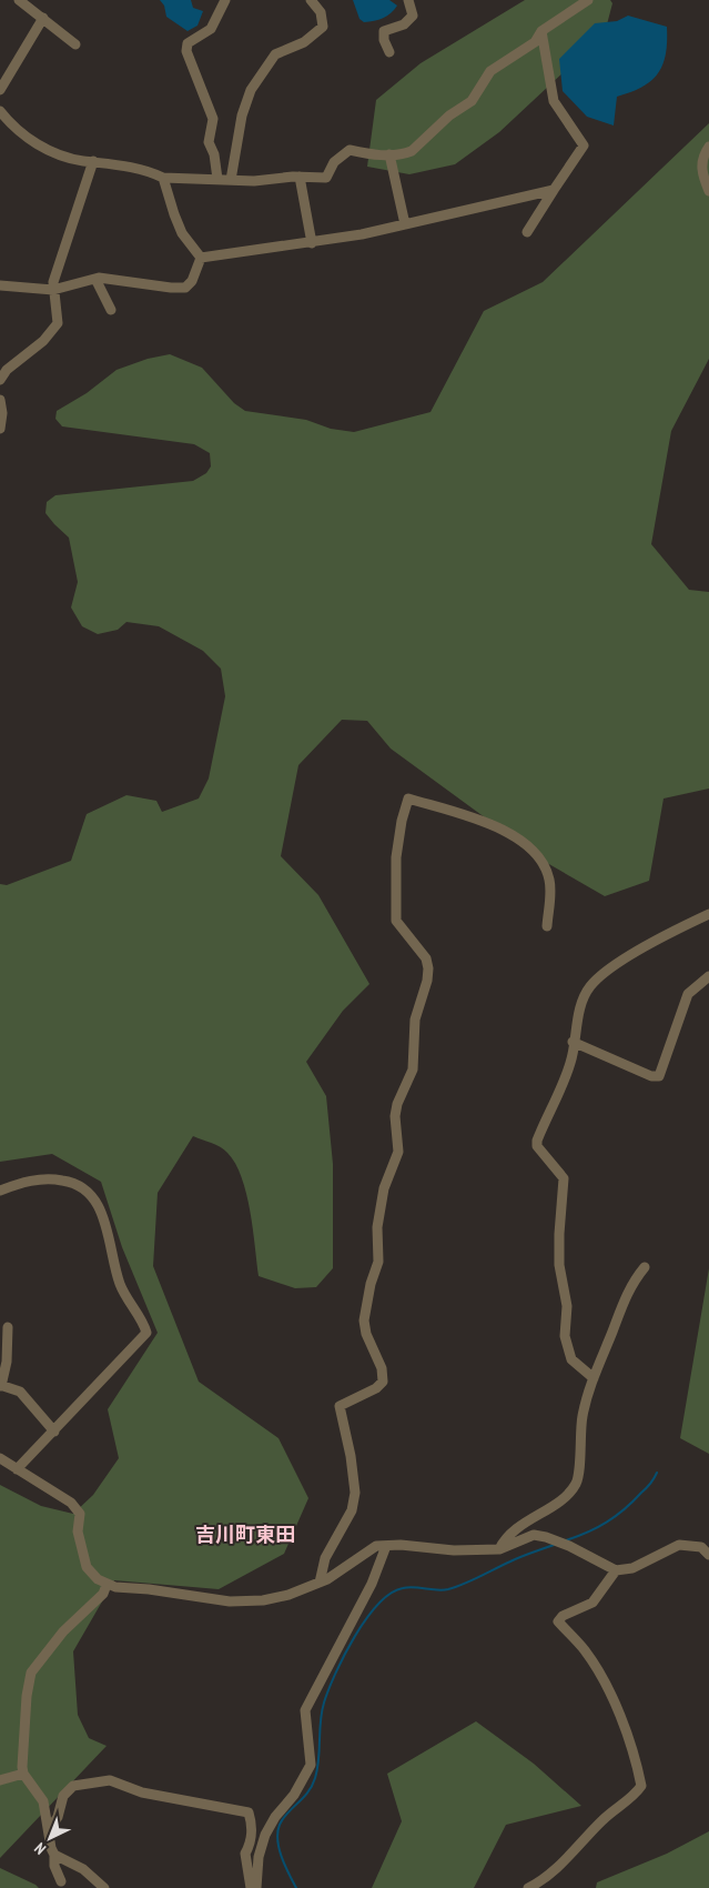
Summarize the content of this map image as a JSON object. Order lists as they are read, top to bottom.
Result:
{
  "districts": ["吉川町東田"],
  "north": "bottom left"
}
